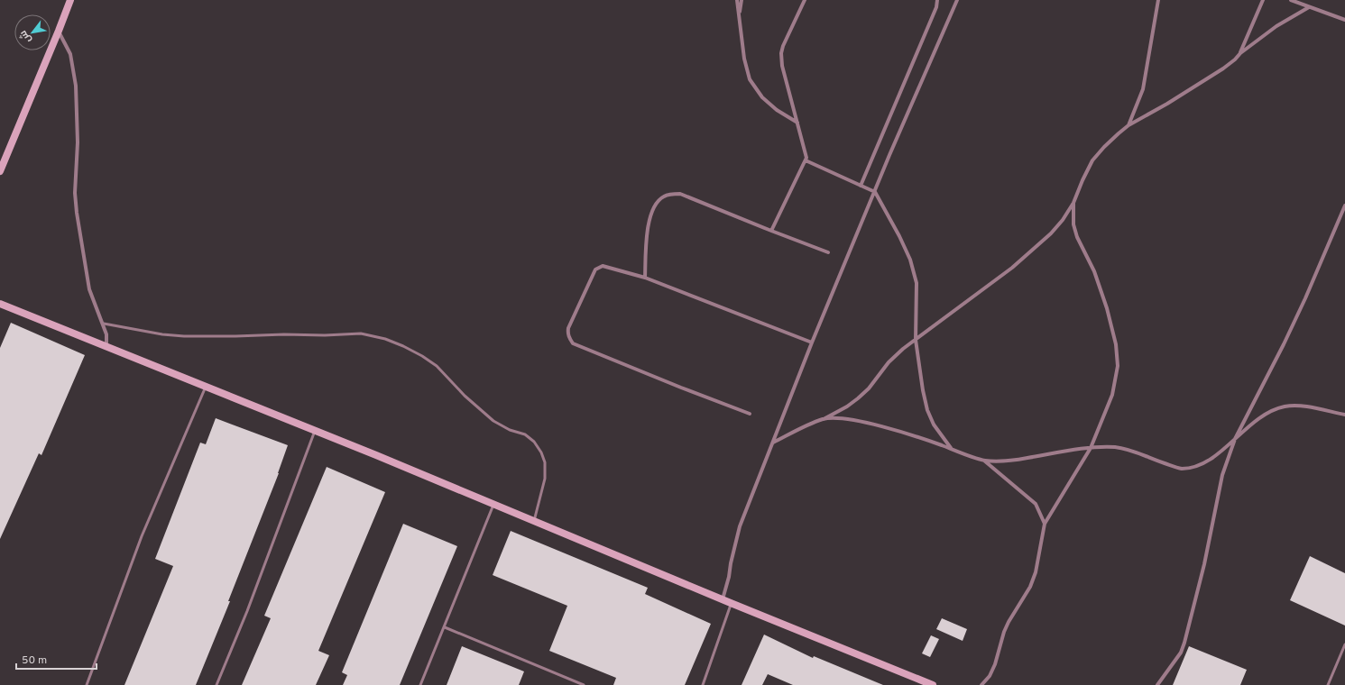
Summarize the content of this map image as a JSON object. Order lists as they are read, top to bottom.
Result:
{
  "scale_bar": "50 m",
  "north": "bottom left"
}
